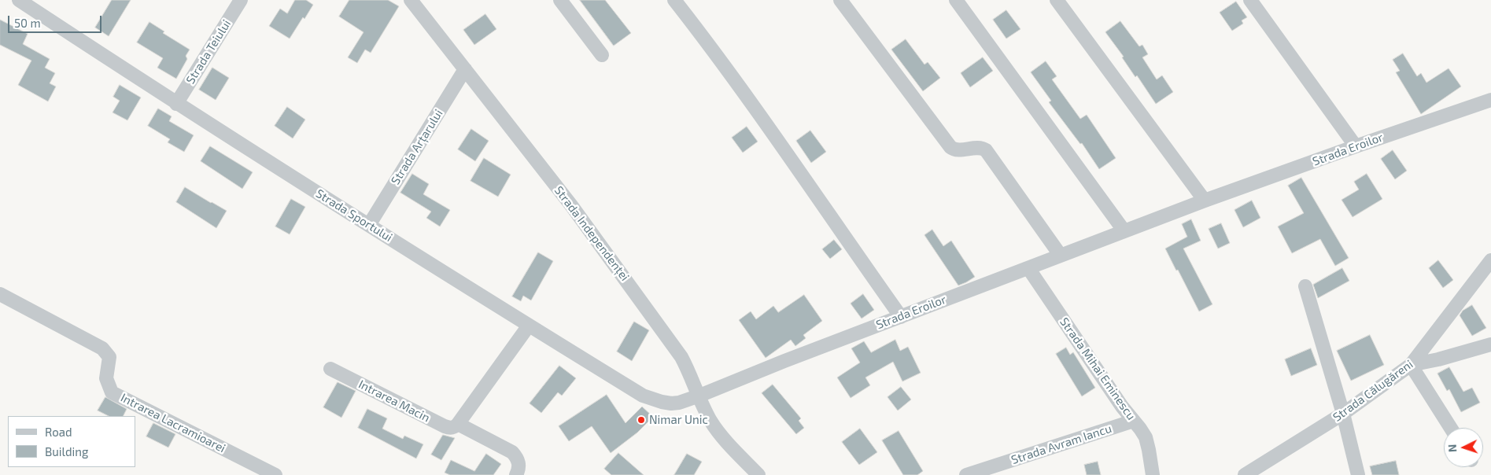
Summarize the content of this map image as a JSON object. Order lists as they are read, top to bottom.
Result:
{
  "streets": {
    "street": [
      "Strada Teiului",
      "Strada Arțarului",
      "Strada Eroilor",
      "Strada Sportului",
      "Strada Independenței",
      "Strada Mihai Eminescu",
      "Strada Călugăreni",
      "Intrarea Macin",
      "Intrarea Lacramioarei",
      "Strada Avram Iancu"
    ]
  },
  "crossings": [
    ["Strada Teiului", "Strada Sportului"],
    ["Strada Arțarului", "Strada Sportului"],
    ["Strada Arțarului", "Strada Independenței"],
    ["Strada Eroilor", "Strada Sportului"],
    ["Strada Eroilor", "Strada Independenței"],
    ["Strada Eroilor", "Strada Mihai Eminescu"],
    ["Strada Sportului", "Strada Independenței"],
    ["Strada Mihai Eminescu", "Strada Avram Iancu"]
  ],
  "places": ["Nimar Unic"],
  "legend": ["Road", "Building"],
  "scale_bar": "50 m",
  "north": "left"
}
